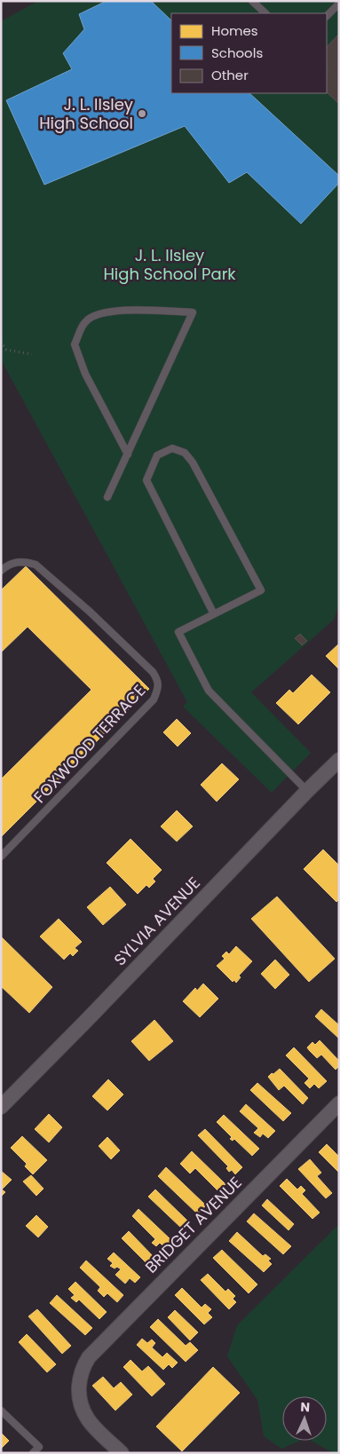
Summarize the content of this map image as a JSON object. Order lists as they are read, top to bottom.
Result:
{
  "streets": {
    "street": ["SYLVIA AVENUE", "BRIDGET AVENUE"],
    "lane": ["FOXWOOD TERRACE"]
  },
  "parks": ["J. L. Ilsley High School Park"],
  "places": ["J. L. Ilsley High School"],
  "legend": ["Homes", "Schools", "Other"],
  "north": "top"
}
